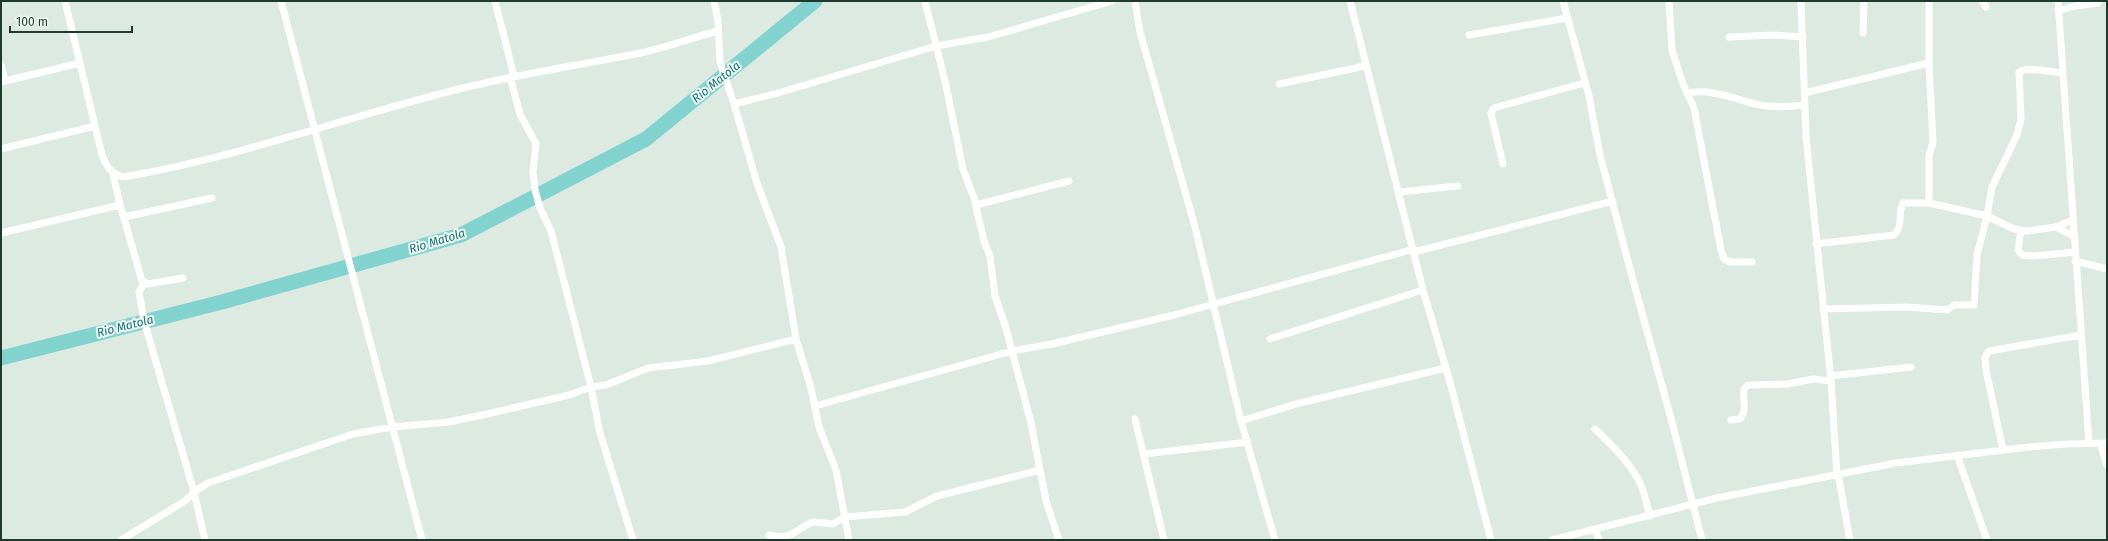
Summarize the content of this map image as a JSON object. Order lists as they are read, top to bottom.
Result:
{
  "water": ["Rio Matola"],
  "scale_bar": "100 m"
}
